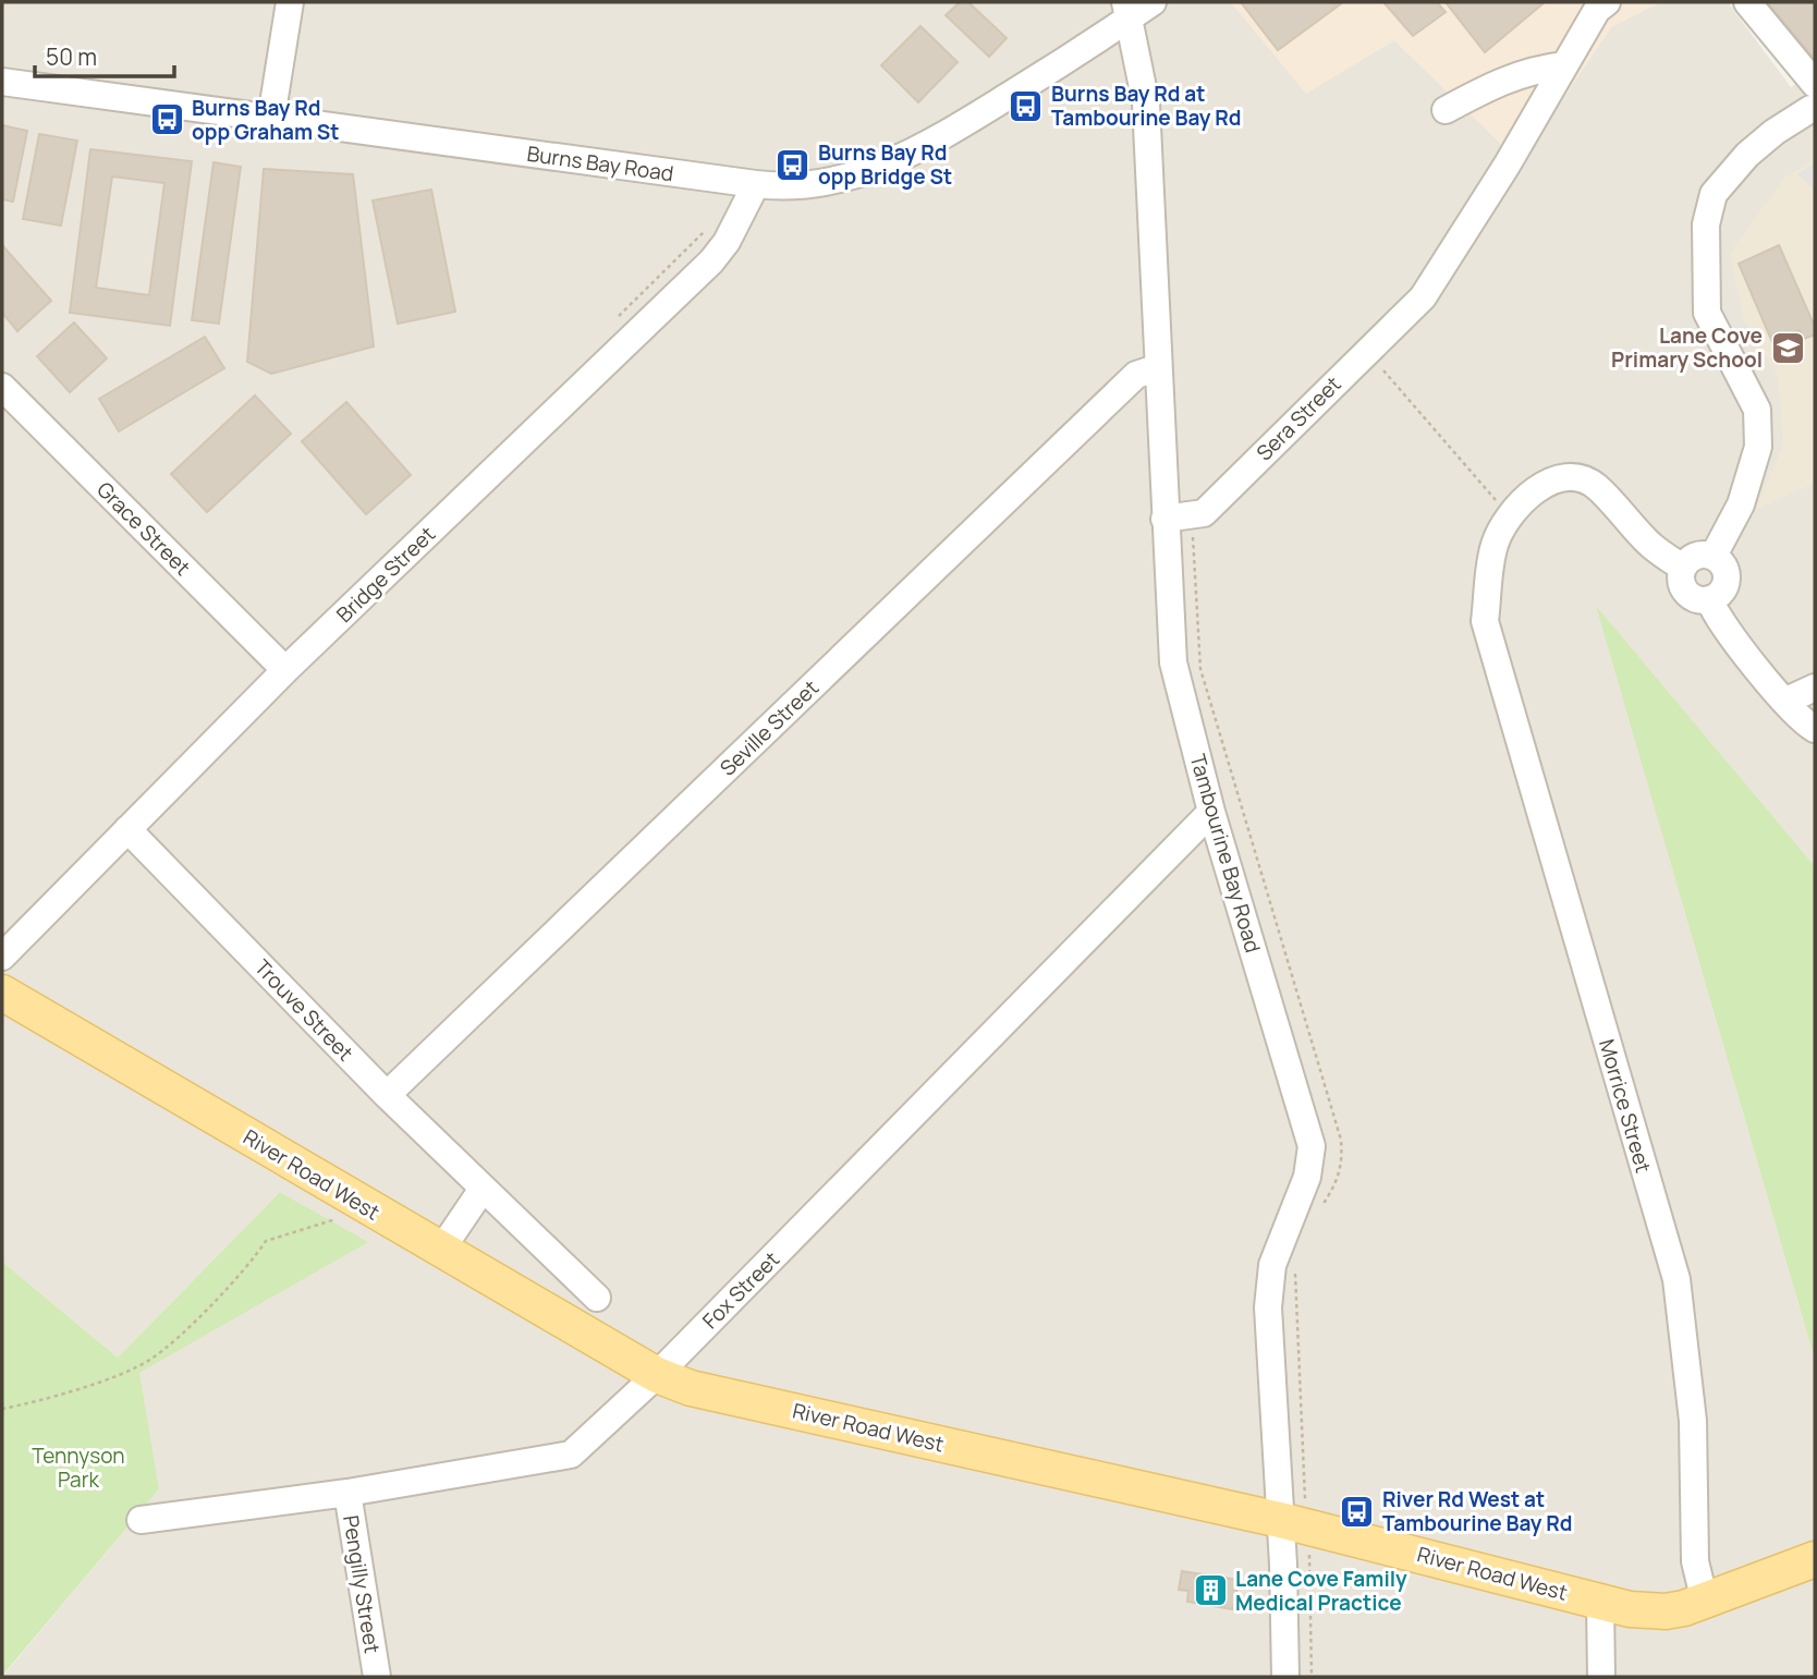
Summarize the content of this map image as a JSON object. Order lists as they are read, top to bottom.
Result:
{
  "streets": {
    "main road": ["River Road West"],
    "street": [
      "Burns Bay Road",
      "Sera Street",
      "Grace Street",
      "Bridge Street",
      "Seville Street",
      "Tambourine Bay Road",
      "Trouve Street",
      "Morrice Street",
      "Fox Street",
      "Pengilly Street"
    ]
  },
  "crossings": [
    ["Burns Bay Road", "Bridge Street"],
    ["Burns Bay Road", "Tambourine Bay Road"],
    ["Sera Street", "Tambourine Bay Road"],
    ["Grace Street", "Bridge Street"],
    ["Bridge Street", "Trouve Street"],
    ["Seville Street", "Tambourine Bay Road"],
    ["Seville Street", "Trouve Street"],
    ["Tambourine Bay Road", "River Road West"],
    ["Tambourine Bay Road", "Fox Street"],
    ["Morrice Street", "River Road West"],
    ["River Road West", "Fox Street"],
    ["Fox Street", "Pengilly Street"]
  ],
  "parks": ["Tennyson Park"],
  "places": {
    "bus stop": [
      "Burns Bay Rd at Tambourine Bay Rd",
      "Burns Bay Rd opp Graham St",
      "Burns Bay Rd opp Bridge St",
      "River Rd West at Tambourine Bay Rd"
    ],
    "school or university": ["Lane Cove Primary School"],
    "building": ["Lane Cove Family Medical Practice"]
  },
  "scale_bar": "50 m"
}
